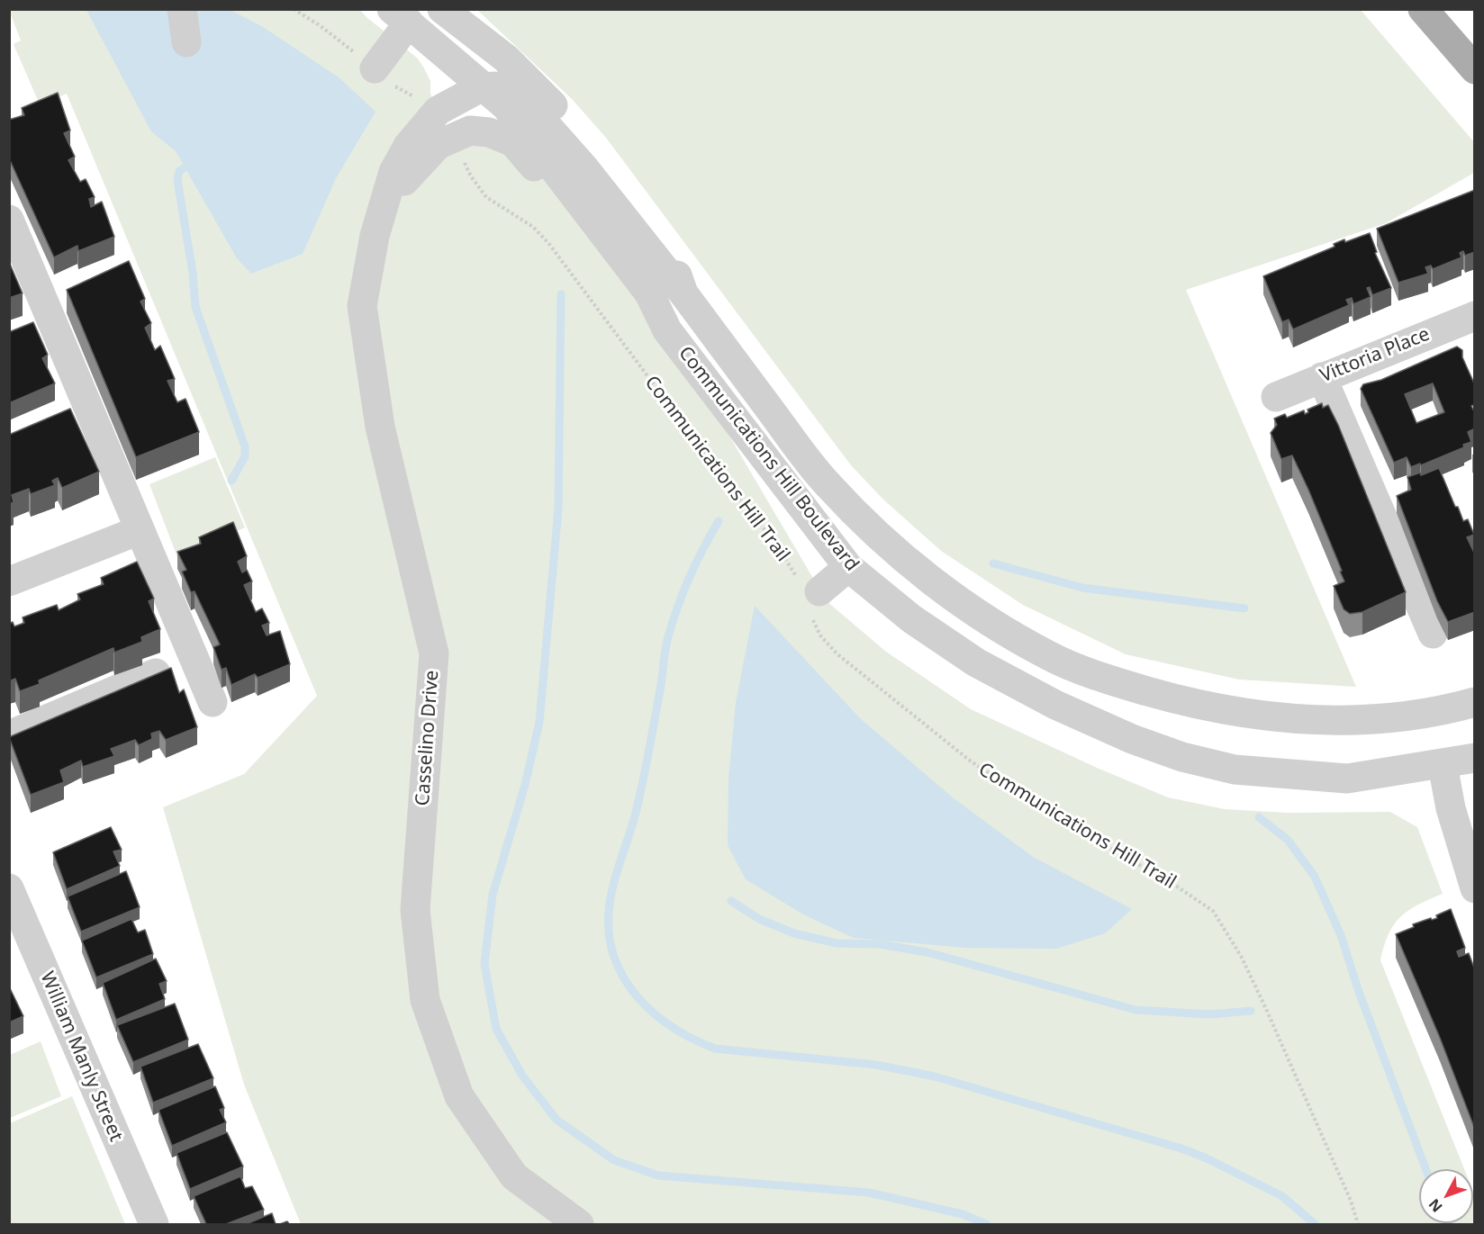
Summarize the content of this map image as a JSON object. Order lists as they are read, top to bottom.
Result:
{
  "streets": {
    "street": [
      "Vittoria Place",
      "Communications Hill Boulevard",
      "Casselino Drive",
      "William Manly Street"
    ],
    "path": ["Communications Hill Trail"]
  },
  "crossings": [
    ["Communications Hill Boulevard", "Casselino Drive"]
  ],
  "north": "bottom left"
}
